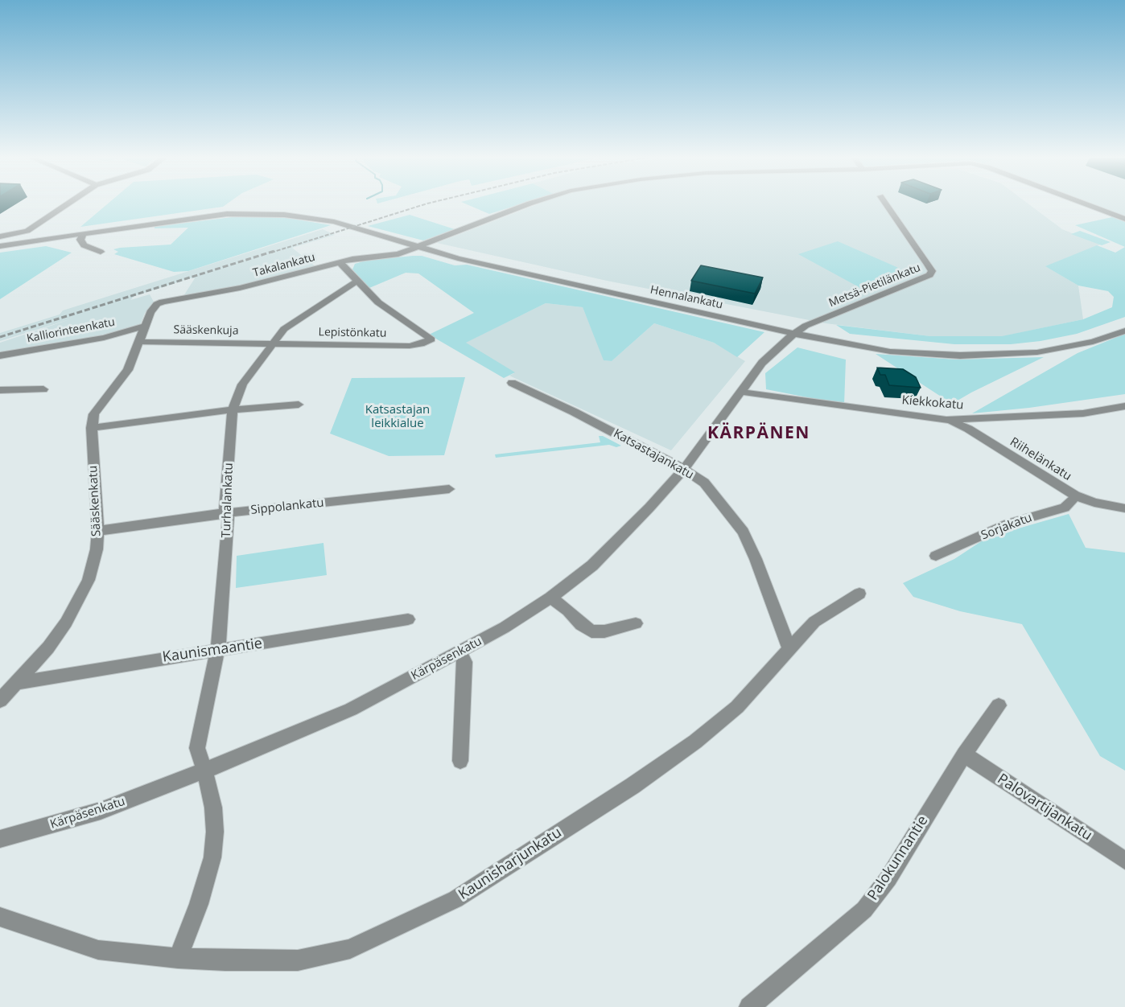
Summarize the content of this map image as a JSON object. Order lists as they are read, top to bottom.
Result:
{
  "streets": {
    "street": [
      "Takalankatu",
      "Metsä-Pietilänkatu",
      "Hennalankatu",
      "Kalliorinteenkatu",
      "Sääskenkuja",
      "Lepistönkatu",
      "Kiekkokatu",
      "Katsastajankatu",
      "Riihelänkatu",
      "Turhalankatu",
      "Sääskenkatu",
      "Sippolankatu",
      "Sorjakatu",
      "Kaunismaantie",
      "Kärpäsenkatu",
      "Palovartijankatu",
      "Palokunnantie",
      "Kaunisharjunkatu"
    ]
  },
  "crossings": [
    ["Takalankatu", "Hennalankatu"],
    ["Takalankatu", "Sääskenkatu"],
    ["Metsä-Pietilänkatu", "Hennalankatu"],
    ["Metsä-Pietilänkatu", "Kärpäsenkatu"],
    ["Hennalankatu", "Kärpäsenkatu"],
    ["Kalliorinteenkatu", "Sääskenkatu"],
    ["Sääskenkuja", "Lepistönkatu"],
    ["Sääskenkuja", "Turhalankatu"],
    ["Sääskenkuja", "Sääskenkatu"],
    ["Lepistönkatu", "Turhalankatu"],
    ["Kiekkokatu", "Riihelänkatu"],
    ["Kiekkokatu", "Kärpäsenkatu"],
    ["Katsastajankatu", "Kärpäsenkatu"],
    ["Katsastajankatu", "Kaunisharjunkatu"],
    ["Riihelänkatu", "Sorjakatu"],
    ["Turhalankatu", "Sippolankatu"],
    ["Turhalankatu", "Kaunismaantie"],
    ["Turhalankatu", "Kärpäsenkatu"],
    ["Sääskenkatu", "Sippolankatu"],
    ["Sääskenkatu", "Kaunismaantie"],
    ["Palovartijankatu", "Palokunnantie"]
  ],
  "districts": ["KÄRPÄNEN"],
  "parks": ["Katsastajan leikkialue"]
}
